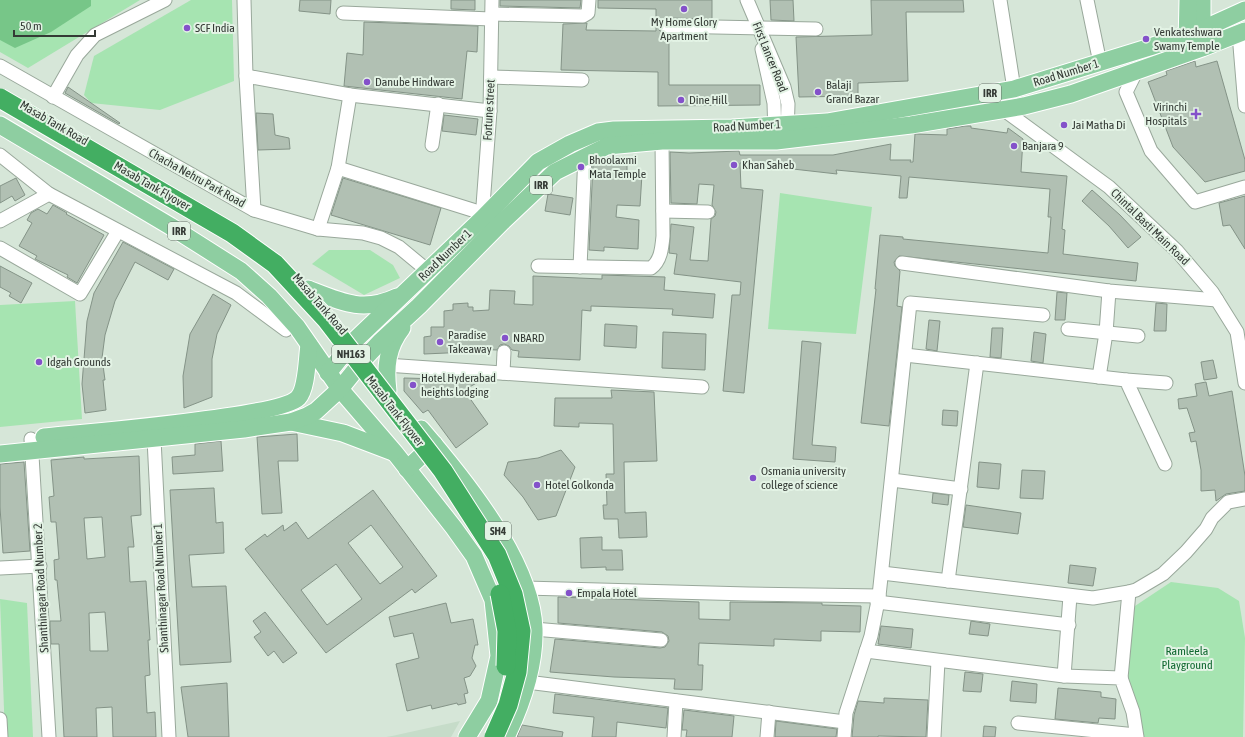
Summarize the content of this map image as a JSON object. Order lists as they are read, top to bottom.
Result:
{
  "streets": {
    "highway": ["Masab Tank Flyover", "NH163"],
    "main road": [
      "Road Number 1",
      "IRR",
      "Masab Tank Road",
      "SH4"
    ],
    "street": [
      "First Lancer Road",
      "Fortune street",
      "Chacha Nehru Park Road",
      "Chintal Basti Main Road",
      "Shanthinagar Road Number 2",
      "Shanthinagar Road Number 1"
    ]
  },
  "crossings": [
    ["First Lancer Road", "Road Number 1"],
    ["Road Number 1", "IRR"],
    ["Road Number 1", "Fortune street"],
    ["Road Number 1", "Masab Tank Road"],
    ["Road Number 1", "Chintal Basti Main Road"],
    ["IRR", "Masab Tank Road"]
  ],
  "parks": ["Ramleela Playground"],
  "places": {
    "other": [
      "My Home Glory Apartment",
      "SCF India",
      "Venkateshwara Swamy Temple",
      "Danube Hindware",
      "Balaji Grand Bazar",
      "Dine Hill",
      "Jai Matha Di",
      "Banjara 9",
      "Khan Saheb",
      "Bhoolaxmi Mata Temple",
      "NBARD",
      "Paradise Takeaway",
      "Idgah Grounds",
      "Hotel Hyderabad heights lodging",
      "Osmania university college of science",
      "Hotel Golkonda",
      "Empala Hotel"
    ],
    "health": ["Virinchi Hospitals"]
  },
  "scale_bar": "50 m"
}
